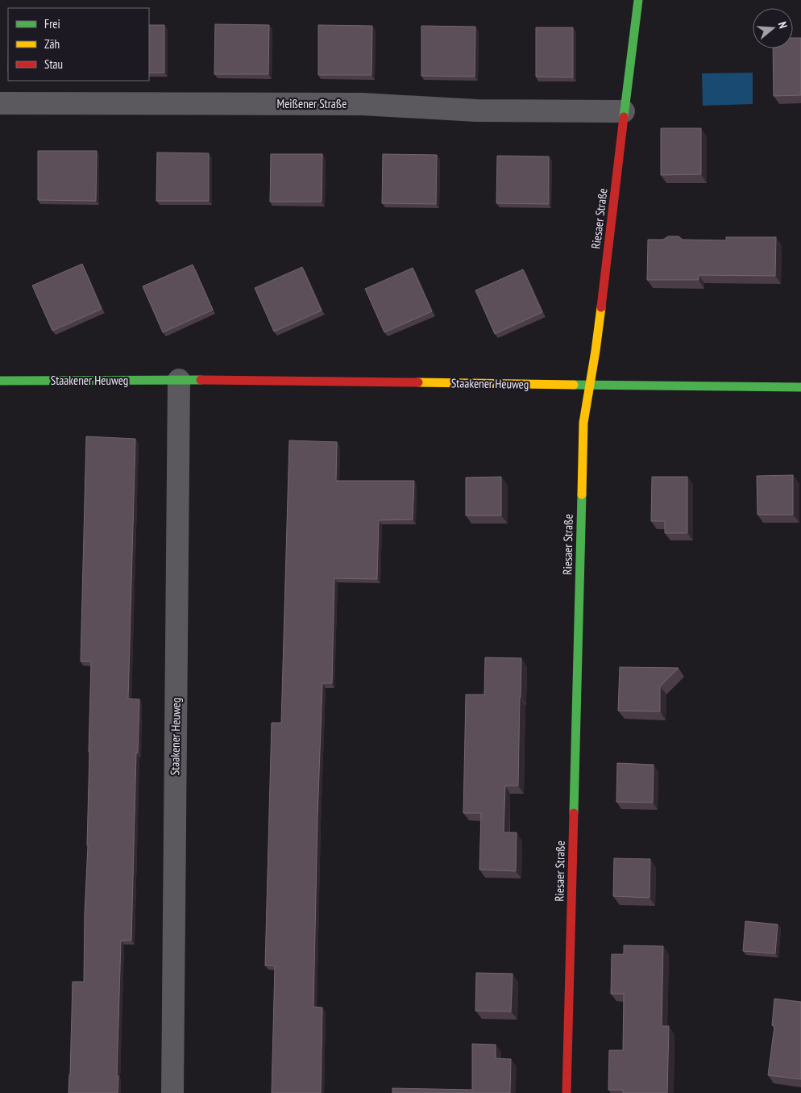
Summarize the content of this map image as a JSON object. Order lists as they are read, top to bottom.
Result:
{
  "streets": {
    "street": ["Meißener Straße", "Riesaer Straße", "Staakener Heuweg"]
  },
  "crossings": [
    ["Meißener Straße", "Riesaer Straße"],
    ["Riesaer Straße", "Staakener Heuweg"]
  ],
  "legend": ["Frei", "Zäh", "Stau"],
  "north": "right"
}
